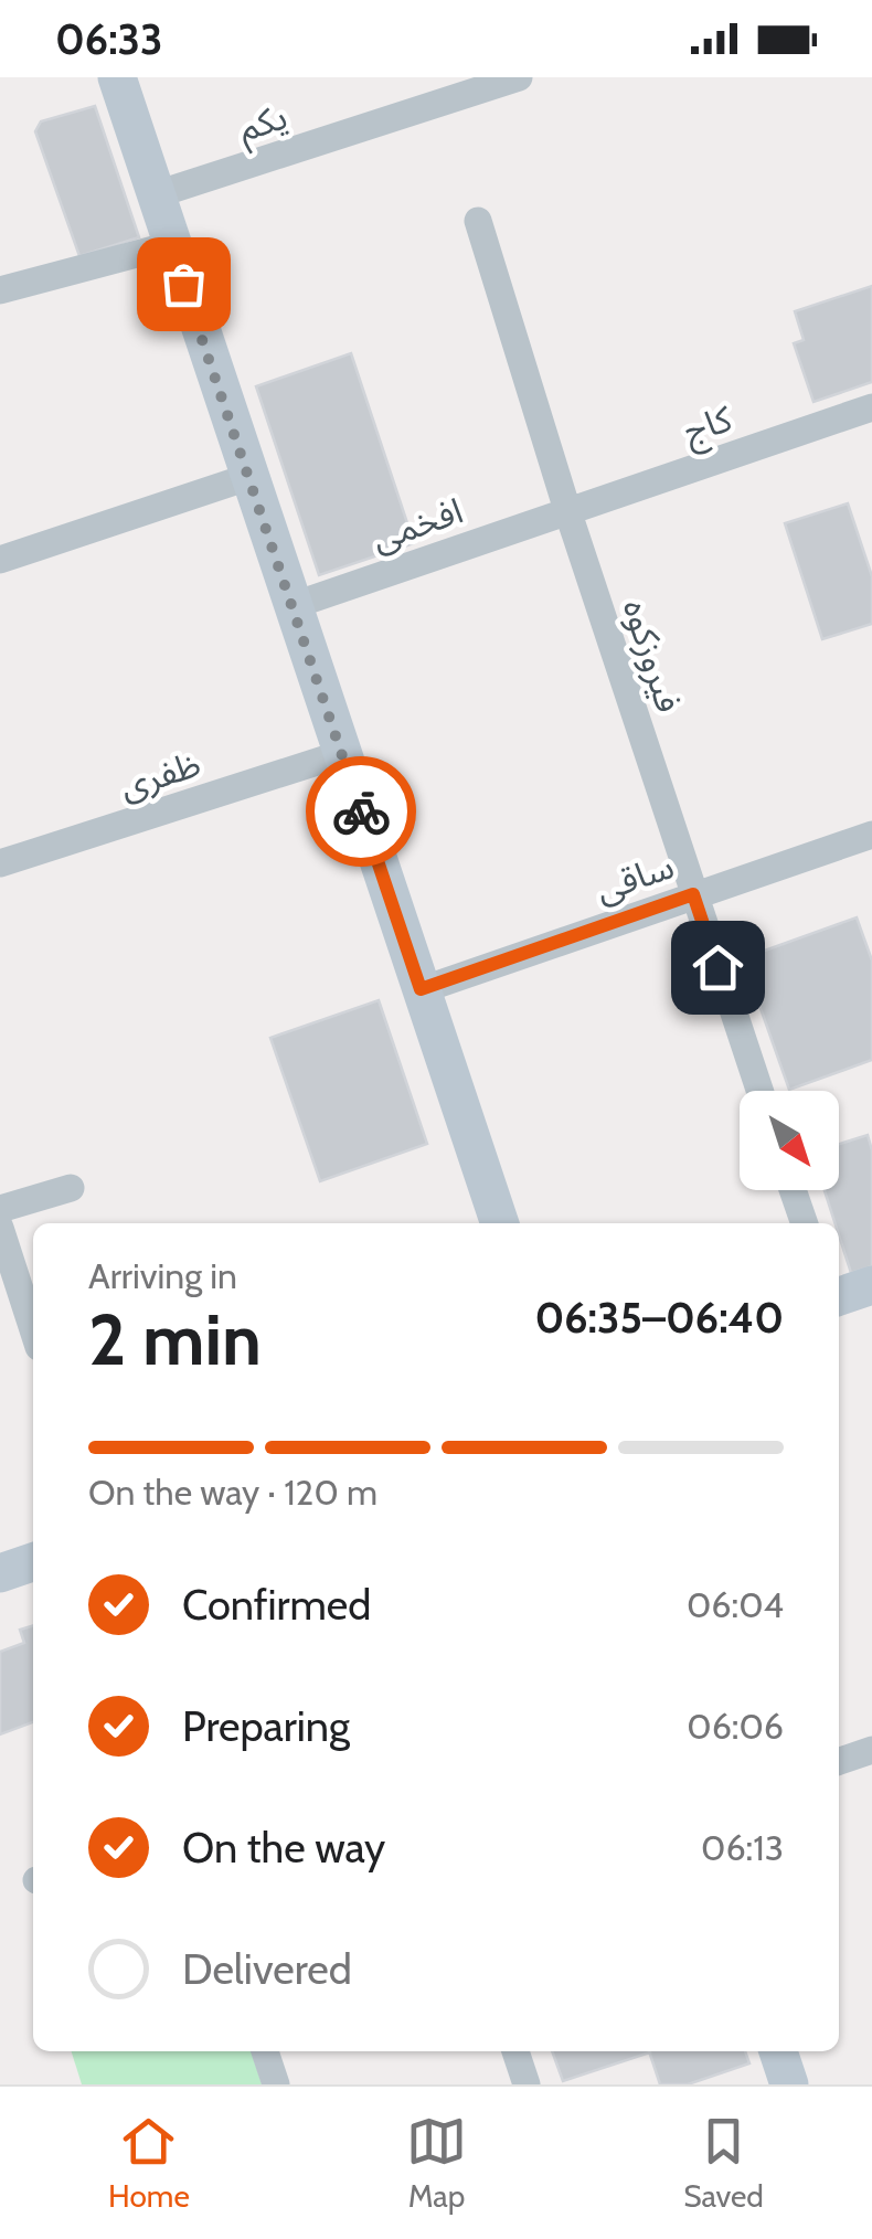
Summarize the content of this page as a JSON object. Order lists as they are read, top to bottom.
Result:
{
  "streets": {
    "street": [
      "یکم",
      "کاج",
      "افخمی",
      "فیروزکوه",
      "ظفری",
      "ساقی"
    ]
  },
  "crossings": [
    ["کاج", "افخمی"],
    ["کاج", "فیروزکوه"],
    ["افخمی", "فیروزکوه"],
    ["فیروزکوه", "ساقی"]
  ],
  "north": "bottom right",
  "page": {
    "status": "06:33",
    "heading": ["2 min", "Arriving in", "06:35–06:40"],
    "bar": "On the way · 120 m",
    "list": [
      ["Confirmed", "06:04"],
      ["Preparing", "06:06"],
      ["On the way", "06:13"],
      "Delivered"
    ],
    "tabs": ["Home", "Map", "Saved"]
  }
}
